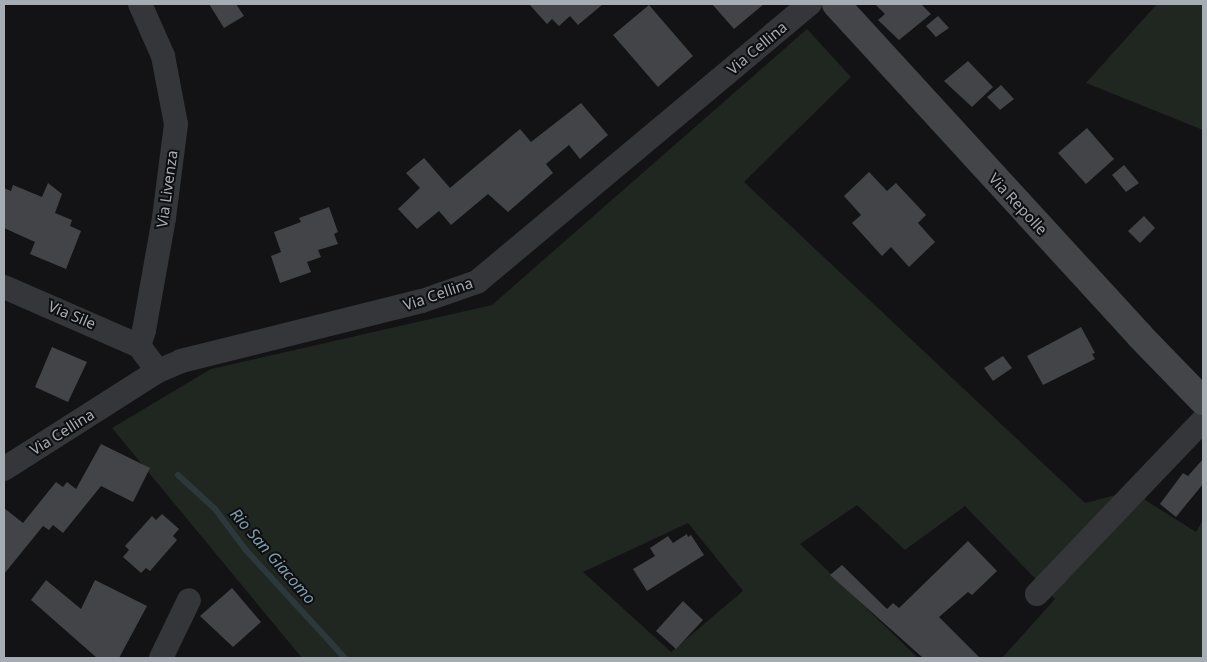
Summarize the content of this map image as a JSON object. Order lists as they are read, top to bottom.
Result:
{
  "streets": {
    "street": [
      "Via Cellina",
      "Via Livenza",
      "Via Repolle",
      "Via Sile"
    ]
  },
  "crossings": [
    ["Via Livenza", "Via Sile"]
  ],
  "water": ["Rio San Giacomo"]
}
